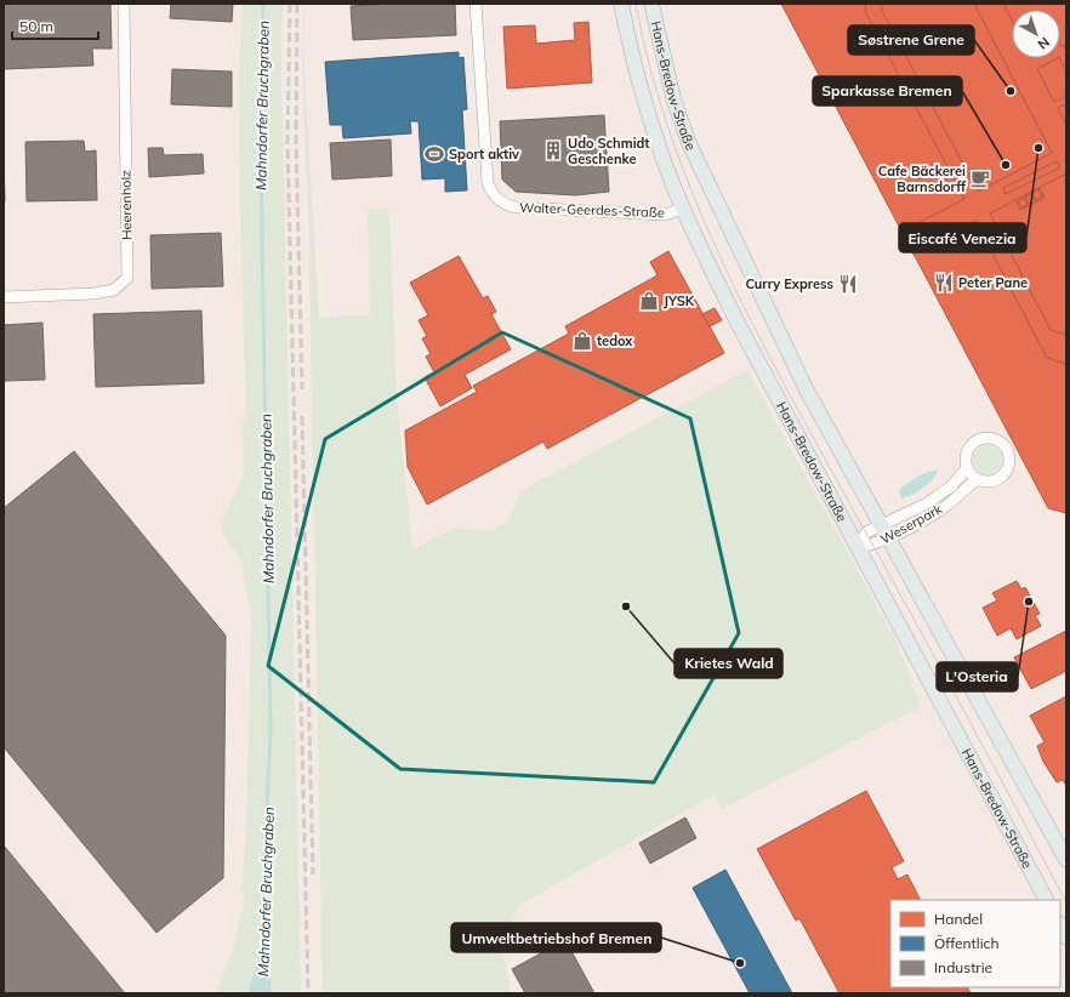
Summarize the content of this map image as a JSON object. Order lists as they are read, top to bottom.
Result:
{
  "streets": {
    "main road": ["Hans-Bredow-Straße"],
    "street": ["Heerenholz", "Walter-Geerdes-Straße", "Weserpark"]
  },
  "crossings": [
    ["Hans-Bredow-Straße", "Walter-Geerdes-Straße"],
    ["Hans-Bredow-Straße", "Weserpark"]
  ],
  "water": ["Mahndorfer Bruchgraben"],
  "places": {
    "other": [
      "Søstrene Grene",
      "Eiscafé Venezia",
      "Sparkasse Bremen",
      "L'Osteria",
      "Krietes Wald",
      "Umweltbetriebshof Bremen"
    ],
    "building": ["Udo Schmidt Geschenke"],
    "sports": ["Sport aktiv"],
    "cafe": ["Cafe Bäckerei Barnsdorff"],
    "restaurant": ["Peter Pane", "Curry Express"],
    "shop": ["JYSK", "tedox"]
  },
  "legend": ["Handel", "Öffentlich", "Industrie"],
  "scale_bar": "50 m",
  "north": "bottom right"
}
